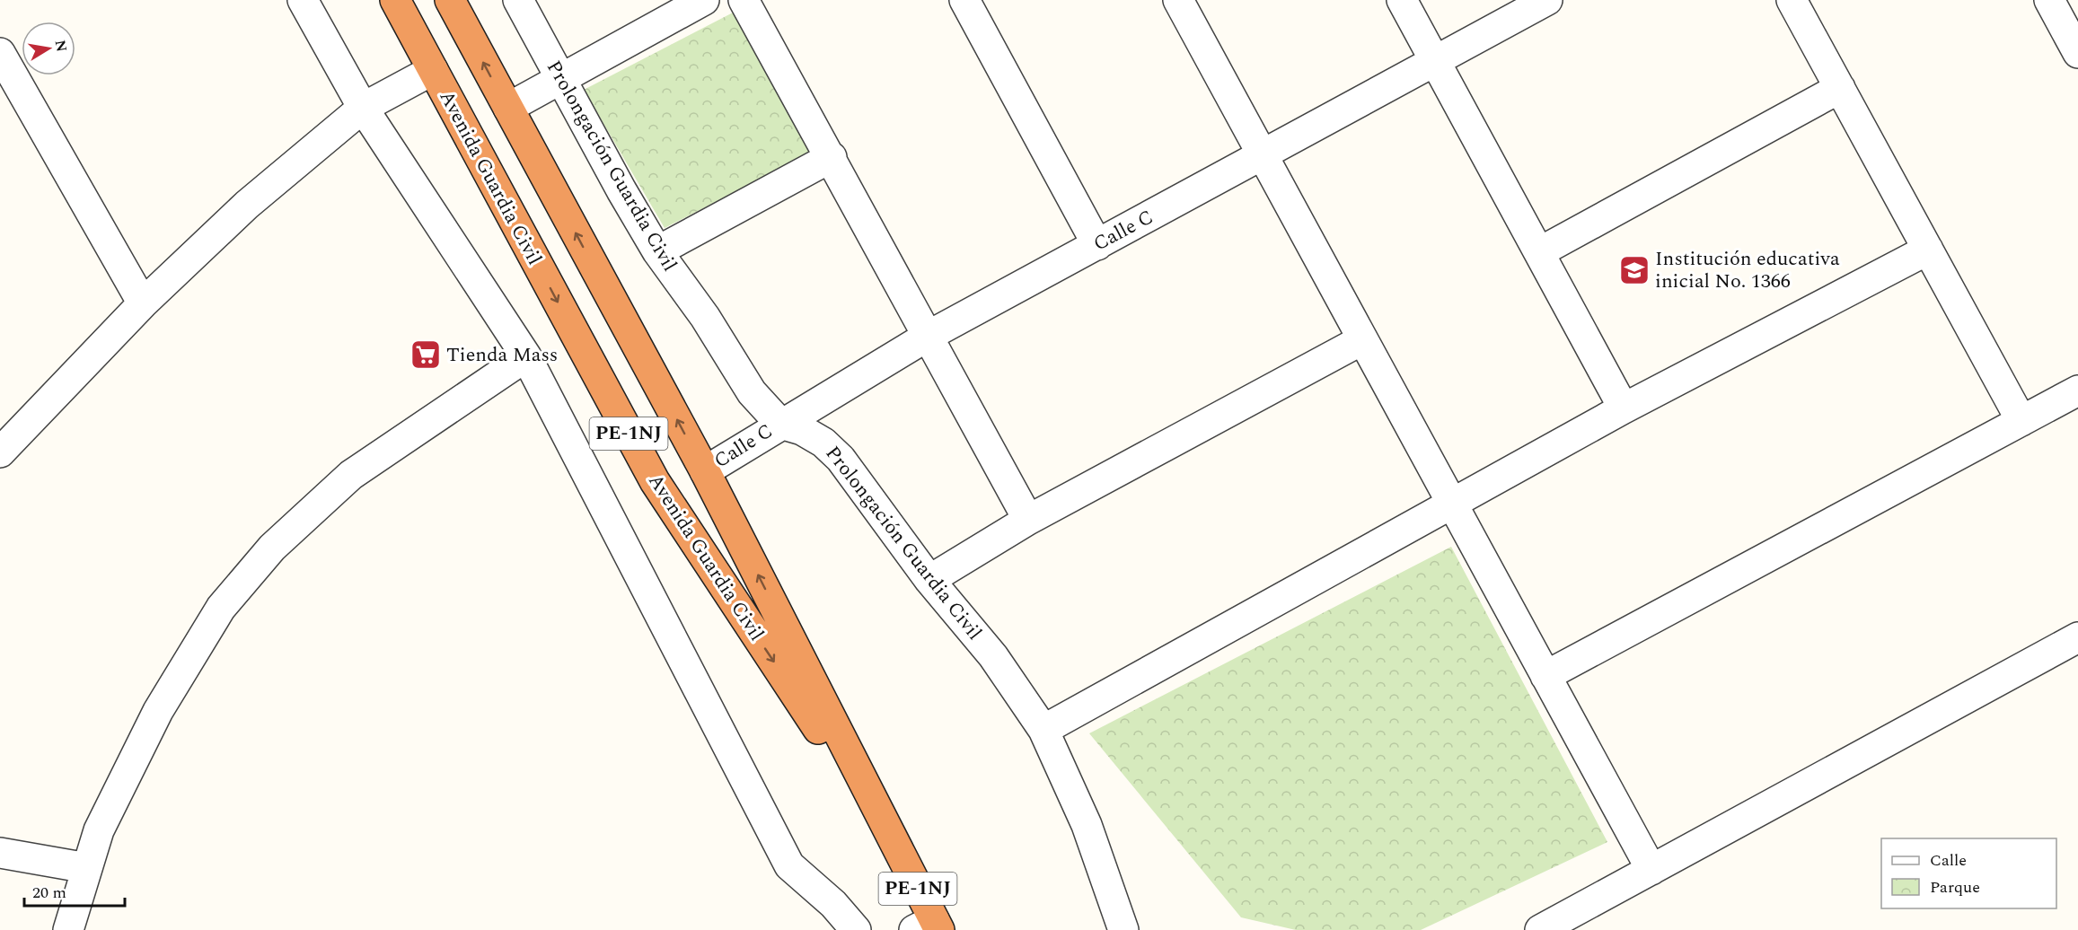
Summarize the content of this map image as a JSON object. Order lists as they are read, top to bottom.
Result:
{
  "streets": {
    "highway": ["Avenida Guardia Civil", "PE-1NJ"],
    "street": ["Prolongación Guardia Civil", "Calle C"]
  },
  "crossings": [
    ["Prolongación Guardia Civil", "Calle C"],
    ["Avenida Guardia Civil", "Calle C"]
  ],
  "places": {
    "school or university": ["Institución educativa inicial No. 1366"],
    "supermarket": ["Tienda Mass"]
  },
  "legend": ["Calle", "Parque"],
  "scale_bar": "20 m",
  "north": "right"
}
